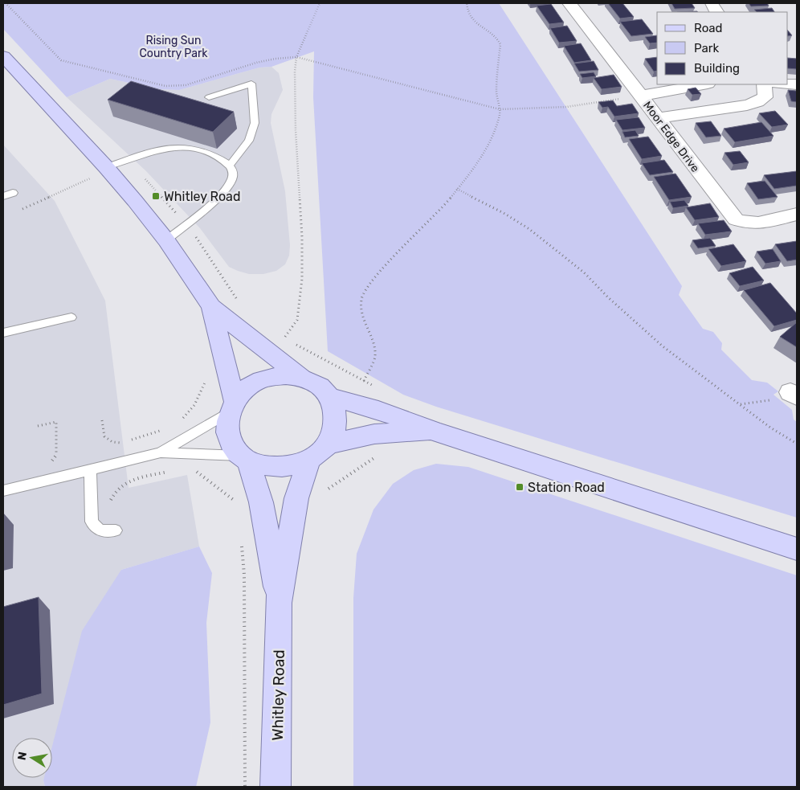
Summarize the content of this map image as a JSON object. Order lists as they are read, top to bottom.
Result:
{
  "streets": {
    "main road": ["Whitley Road"],
    "street": ["Moor Edge Drive"]
  },
  "parks": ["Rising Sun Country Park"],
  "places": {
    "transit": ["Whitley Road", "Station Road"]
  },
  "legend": ["Road", "Park", "Building"],
  "north": "left"
}
